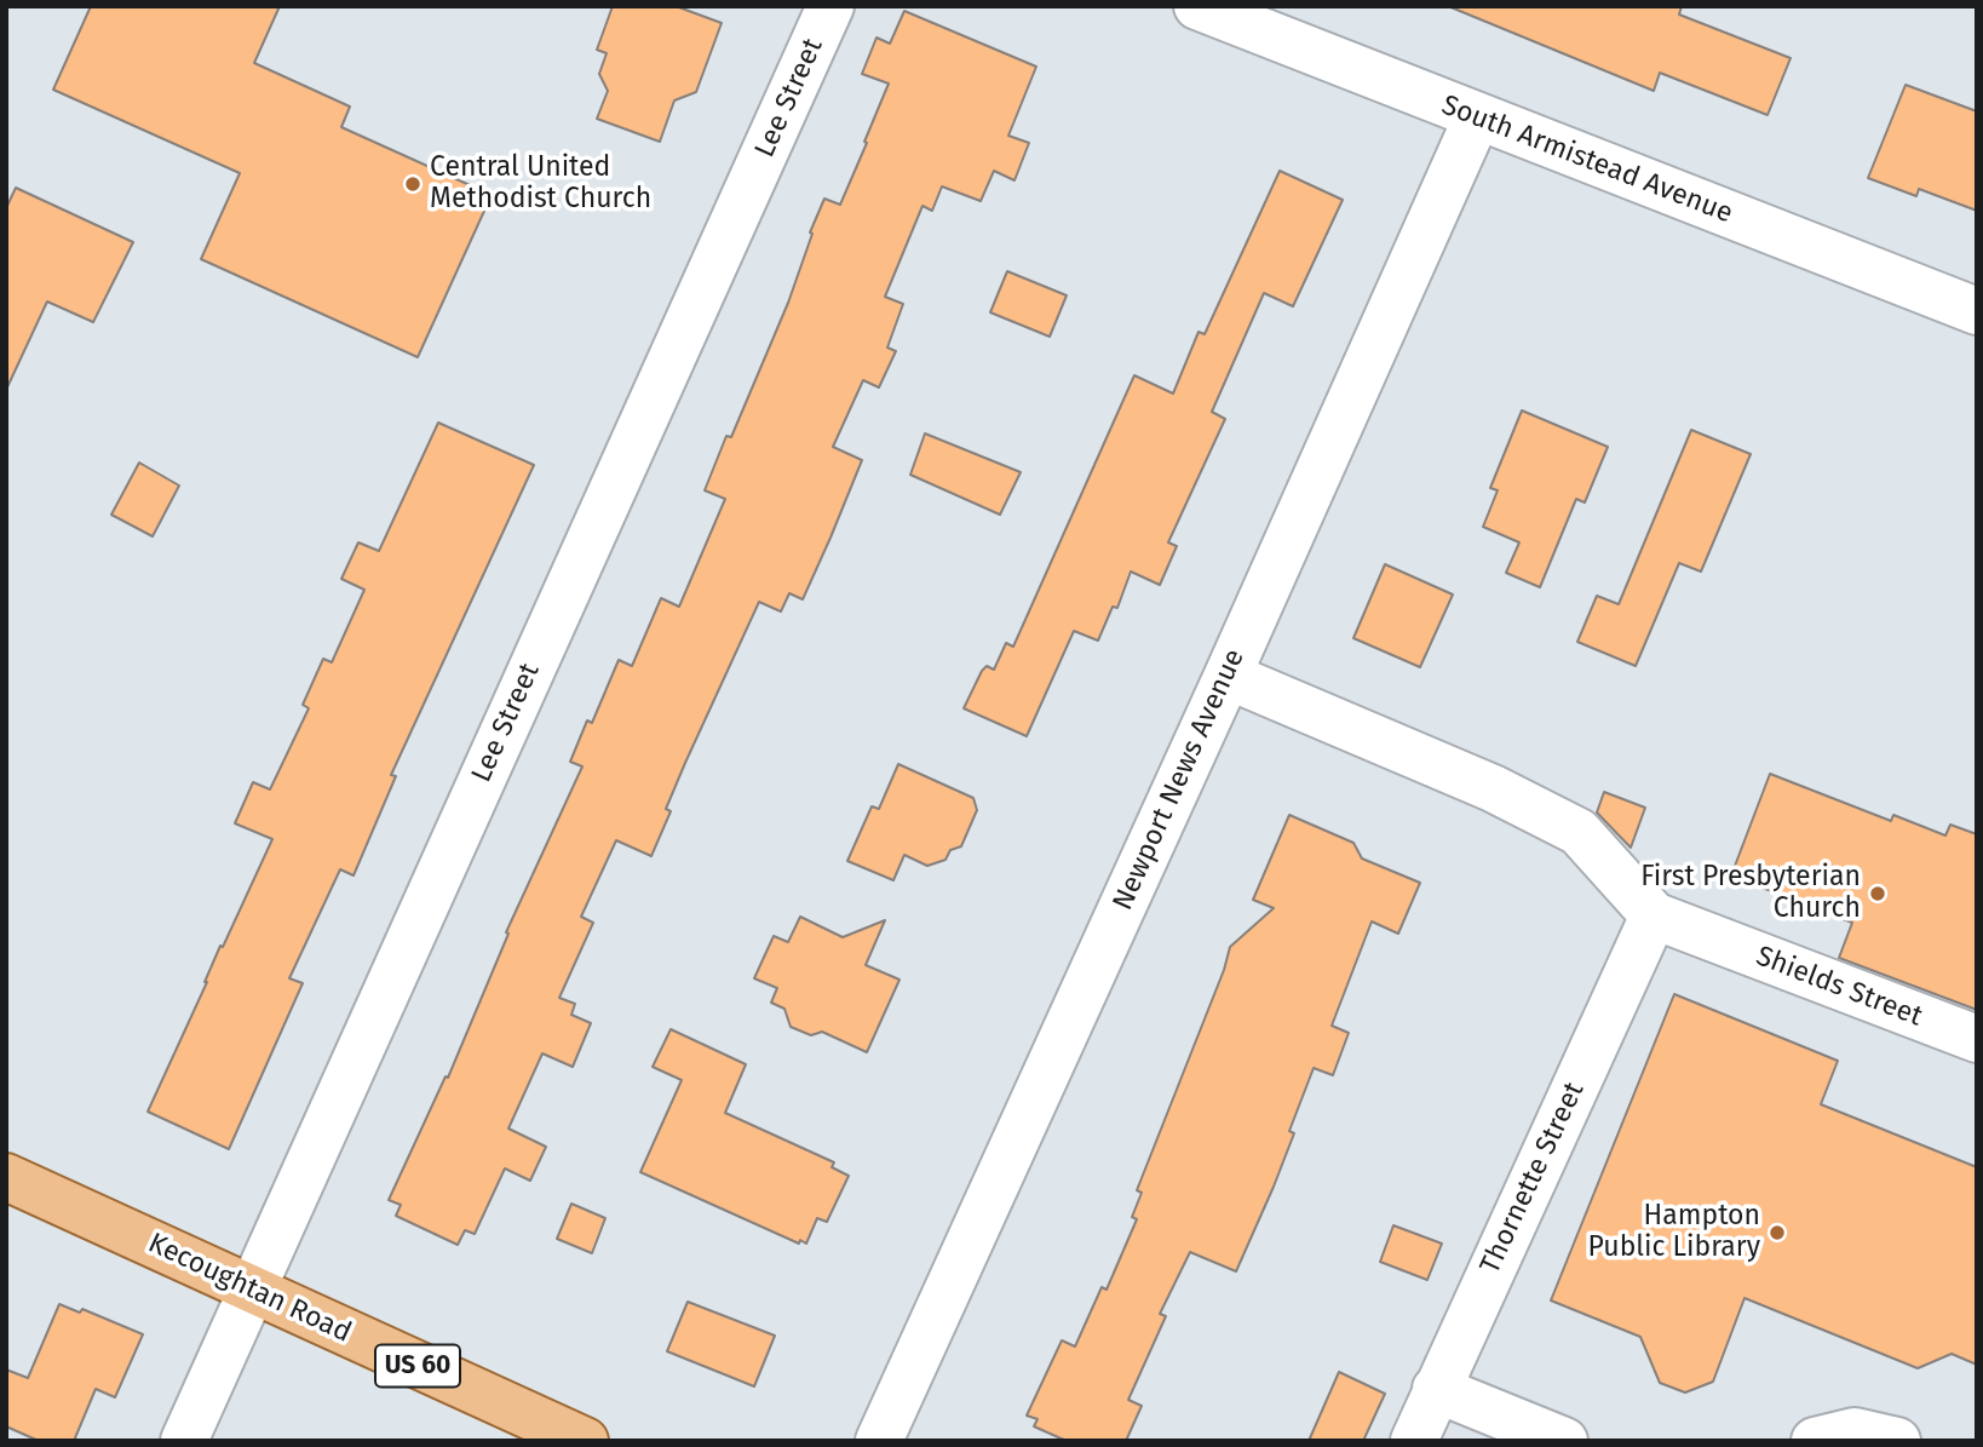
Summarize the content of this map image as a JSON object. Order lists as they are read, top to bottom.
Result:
{
  "streets": {
    "main road": ["Kecoughtan Road", "US 60"],
    "street": [
      "Lee Street",
      "South Armistead Avenue",
      "Newport News Avenue",
      "Shields Street",
      "Thornette Street"
    ]
  },
  "crossings": [
    ["Lee Street", "Kecoughtan Road"],
    ["South Armistead Avenue", "Newport News Avenue"],
    ["Shields Street", "Thornette Street"]
  ],
  "places": ["Central United Methodist Church", "First Presbyterian Church", "Hampton Public Library"]
}
